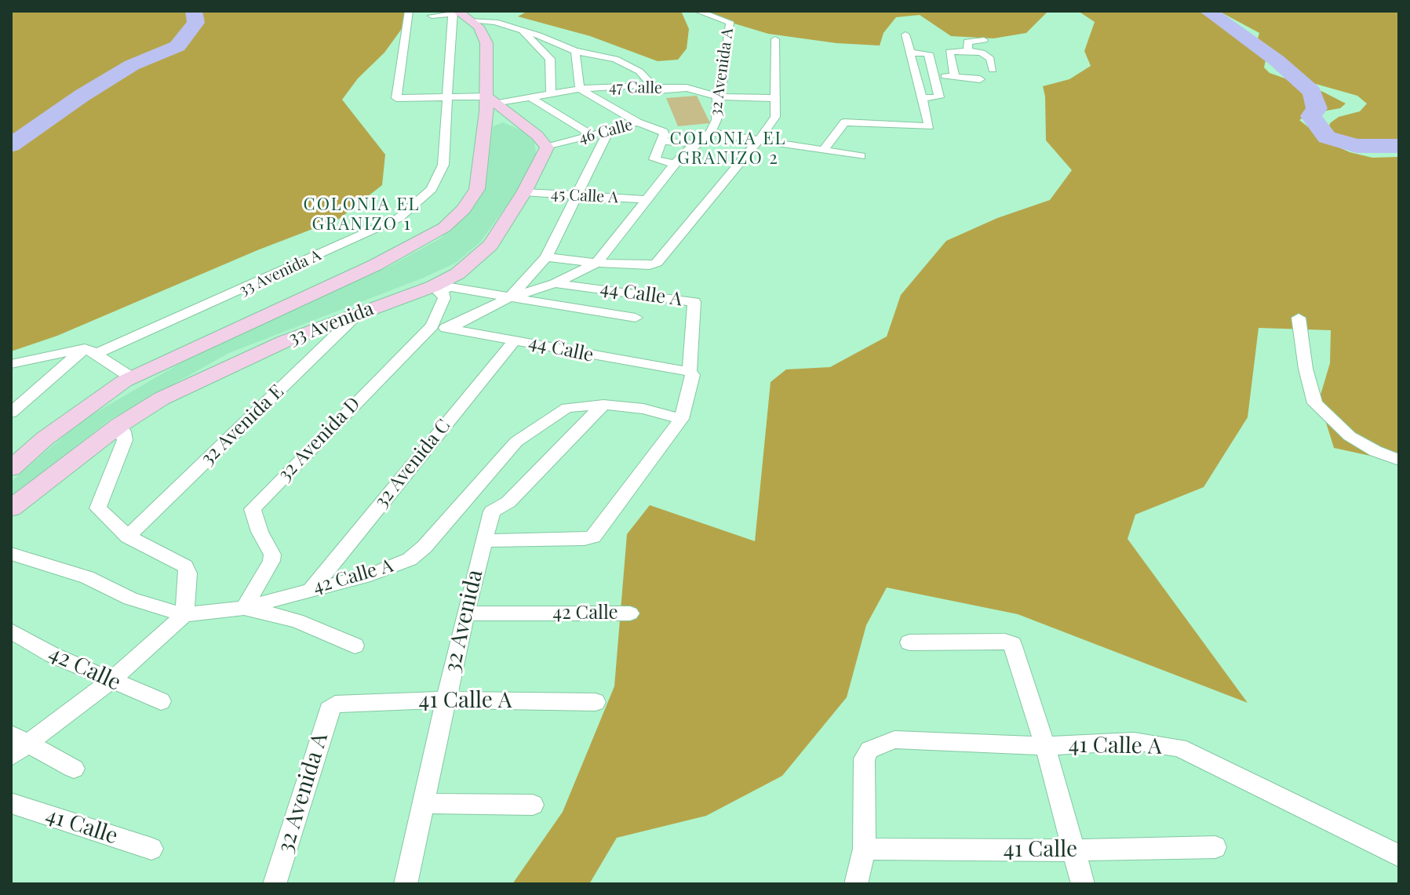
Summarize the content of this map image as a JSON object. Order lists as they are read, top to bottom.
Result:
{
  "streets": {
    "street": [
      "32 Avenida A",
      "47 Calle",
      "46 Calle",
      "45 Calle A",
      "33 Avenida A",
      "44 Calle A",
      "33 Avenida",
      "44 Calle",
      "32 Avenida E",
      "32 Avenida D",
      "32 Avenida C",
      "42 Calle A",
      "42 Calle",
      "32 Avenida",
      "41 Calle A",
      "41 Calle"
    ]
  },
  "crossings": [
    ["32 Avenida A", "47 Calle"],
    ["32 Avenida A", "46 Calle"],
    ["32 Avenida A", "45 Calle A"],
    ["32 Avenida A", "41 Calle A"],
    ["47 Calle", "33 Avenida A"],
    ["47 Calle", "33 Avenida"],
    ["46 Calle", "33 Avenida"],
    ["45 Calle A", "33 Avenida"],
    ["44 Calle A", "44 Calle"],
    ["33 Avenida", "32 Avenida E"],
    ["33 Avenida", "32 Avenida D"],
    ["44 Calle", "32 Avenida D"],
    ["44 Calle", "32 Avenida C"],
    ["32 Avenida D", "42 Calle A"],
    ["32 Avenida C", "42 Calle A"],
    ["42 Calle A", "32 Avenida"],
    ["42 Calle", "32 Avenida"],
    ["32 Avenida", "41 Calle A"],
    ["41 Calle A", "41 Calle"]
  ],
  "districts": ["COLONIA EL GRANIZO 2", "COLONIA EL GRANIZO 1"]
}
